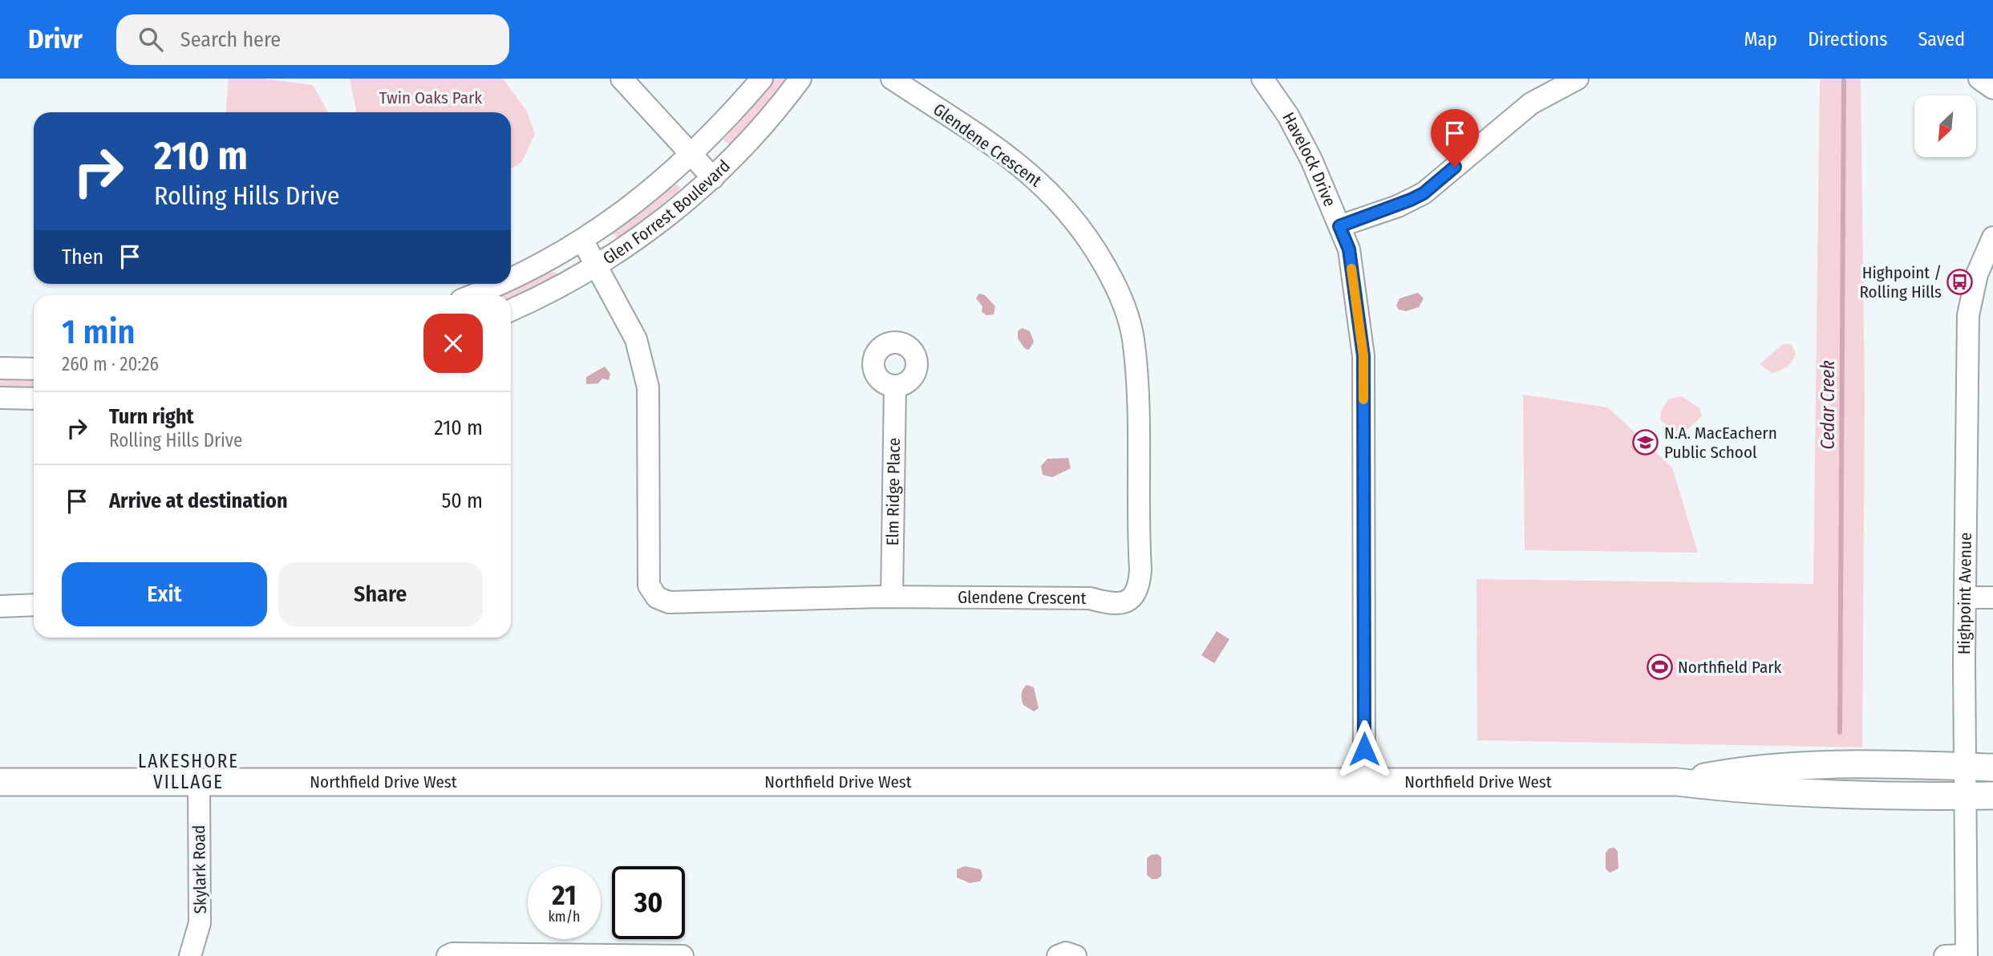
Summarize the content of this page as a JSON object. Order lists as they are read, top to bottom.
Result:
{
  "streets": {
    "main road": ["Northfield Drive West"],
    "street": [
      "Glendene Crescent",
      "Havelock Drive",
      "Glen Forrest Boulevard",
      "Elm Ridge Place",
      "Highpoint Avenue",
      "Skylark Road"
    ]
  },
  "crossings": [
    ["Glendene Crescent", "Glen Forrest Boulevard"],
    ["Glendene Crescent", "Elm Ridge Place"],
    ["Havelock Drive", "Northfield Drive West"],
    ["Highpoint Avenue", "Northfield Drive West"],
    ["Northfield Drive West", "Skylark Road"]
  ],
  "districts": ["LAKESHORE VILLAGE"],
  "water": ["Cedar Creek"],
  "parks": ["Twin Oaks Park"],
  "places": {
    "bus stop": ["Highpoint / Rolling Hills"],
    "school or university": ["N.A. MacEachern Public School"],
    "sports": ["Northfield Park"]
  },
  "north": "bottom left",
  "page": {
    "header": "Drivr",
    "search": "Search here",
    "nav": ["Map", "Directions", "Saved"],
    "turn": ["210 m", "Rolling Hills Drive"],
    "then": "Then",
    "heading": ["1 min", "260 m · 20:26"],
    "list": [
      {
        "name": "Turn right",
        "note": "Rolling Hills Drive",
        "value": "210 m"
      },
      {
        "name": "Arrive at destination",
        "value": "50 m"
      }
    ],
    "buttons": ["Exit", "Share"],
    "speed": "21 km/h",
    "limit": "30"
  }
}
